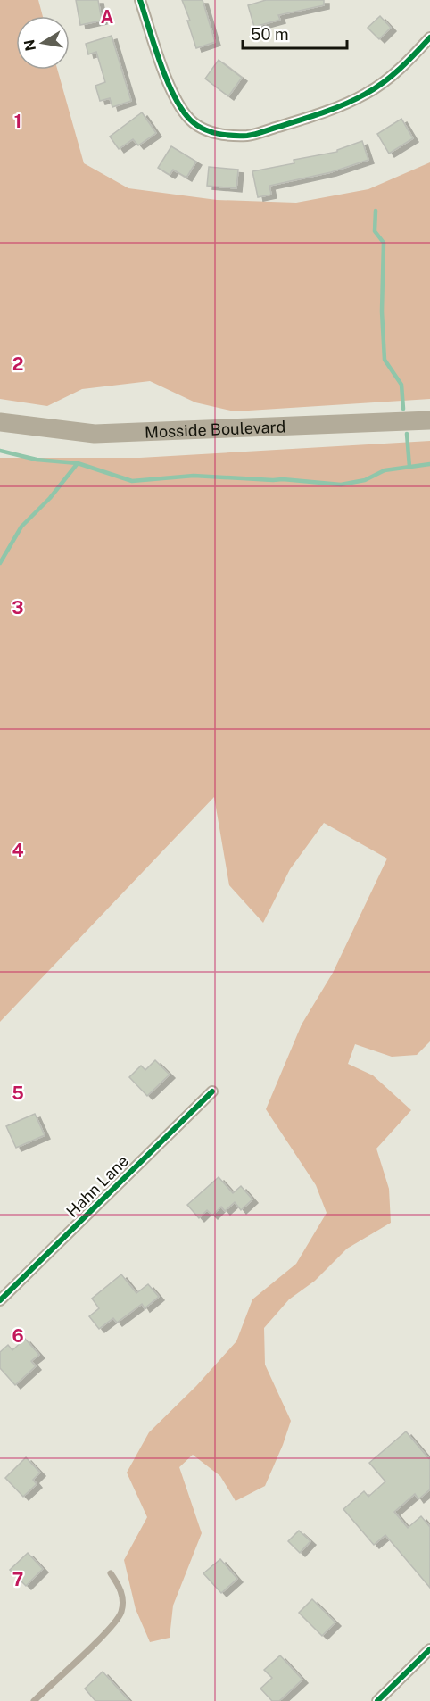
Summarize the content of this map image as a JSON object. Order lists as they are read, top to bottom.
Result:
{
  "streets": {
    "main road": ["Mosside Boulevard"],
    "street": ["Hahn Lane"]
  },
  "scale_bar": "50 m",
  "north": "left",
  "grid": {
    "columns": ["A"],
    "rows": [
      "1",
      "2",
      "3",
      "4",
      "5",
      "6",
      "7"
    ]
  }
}
